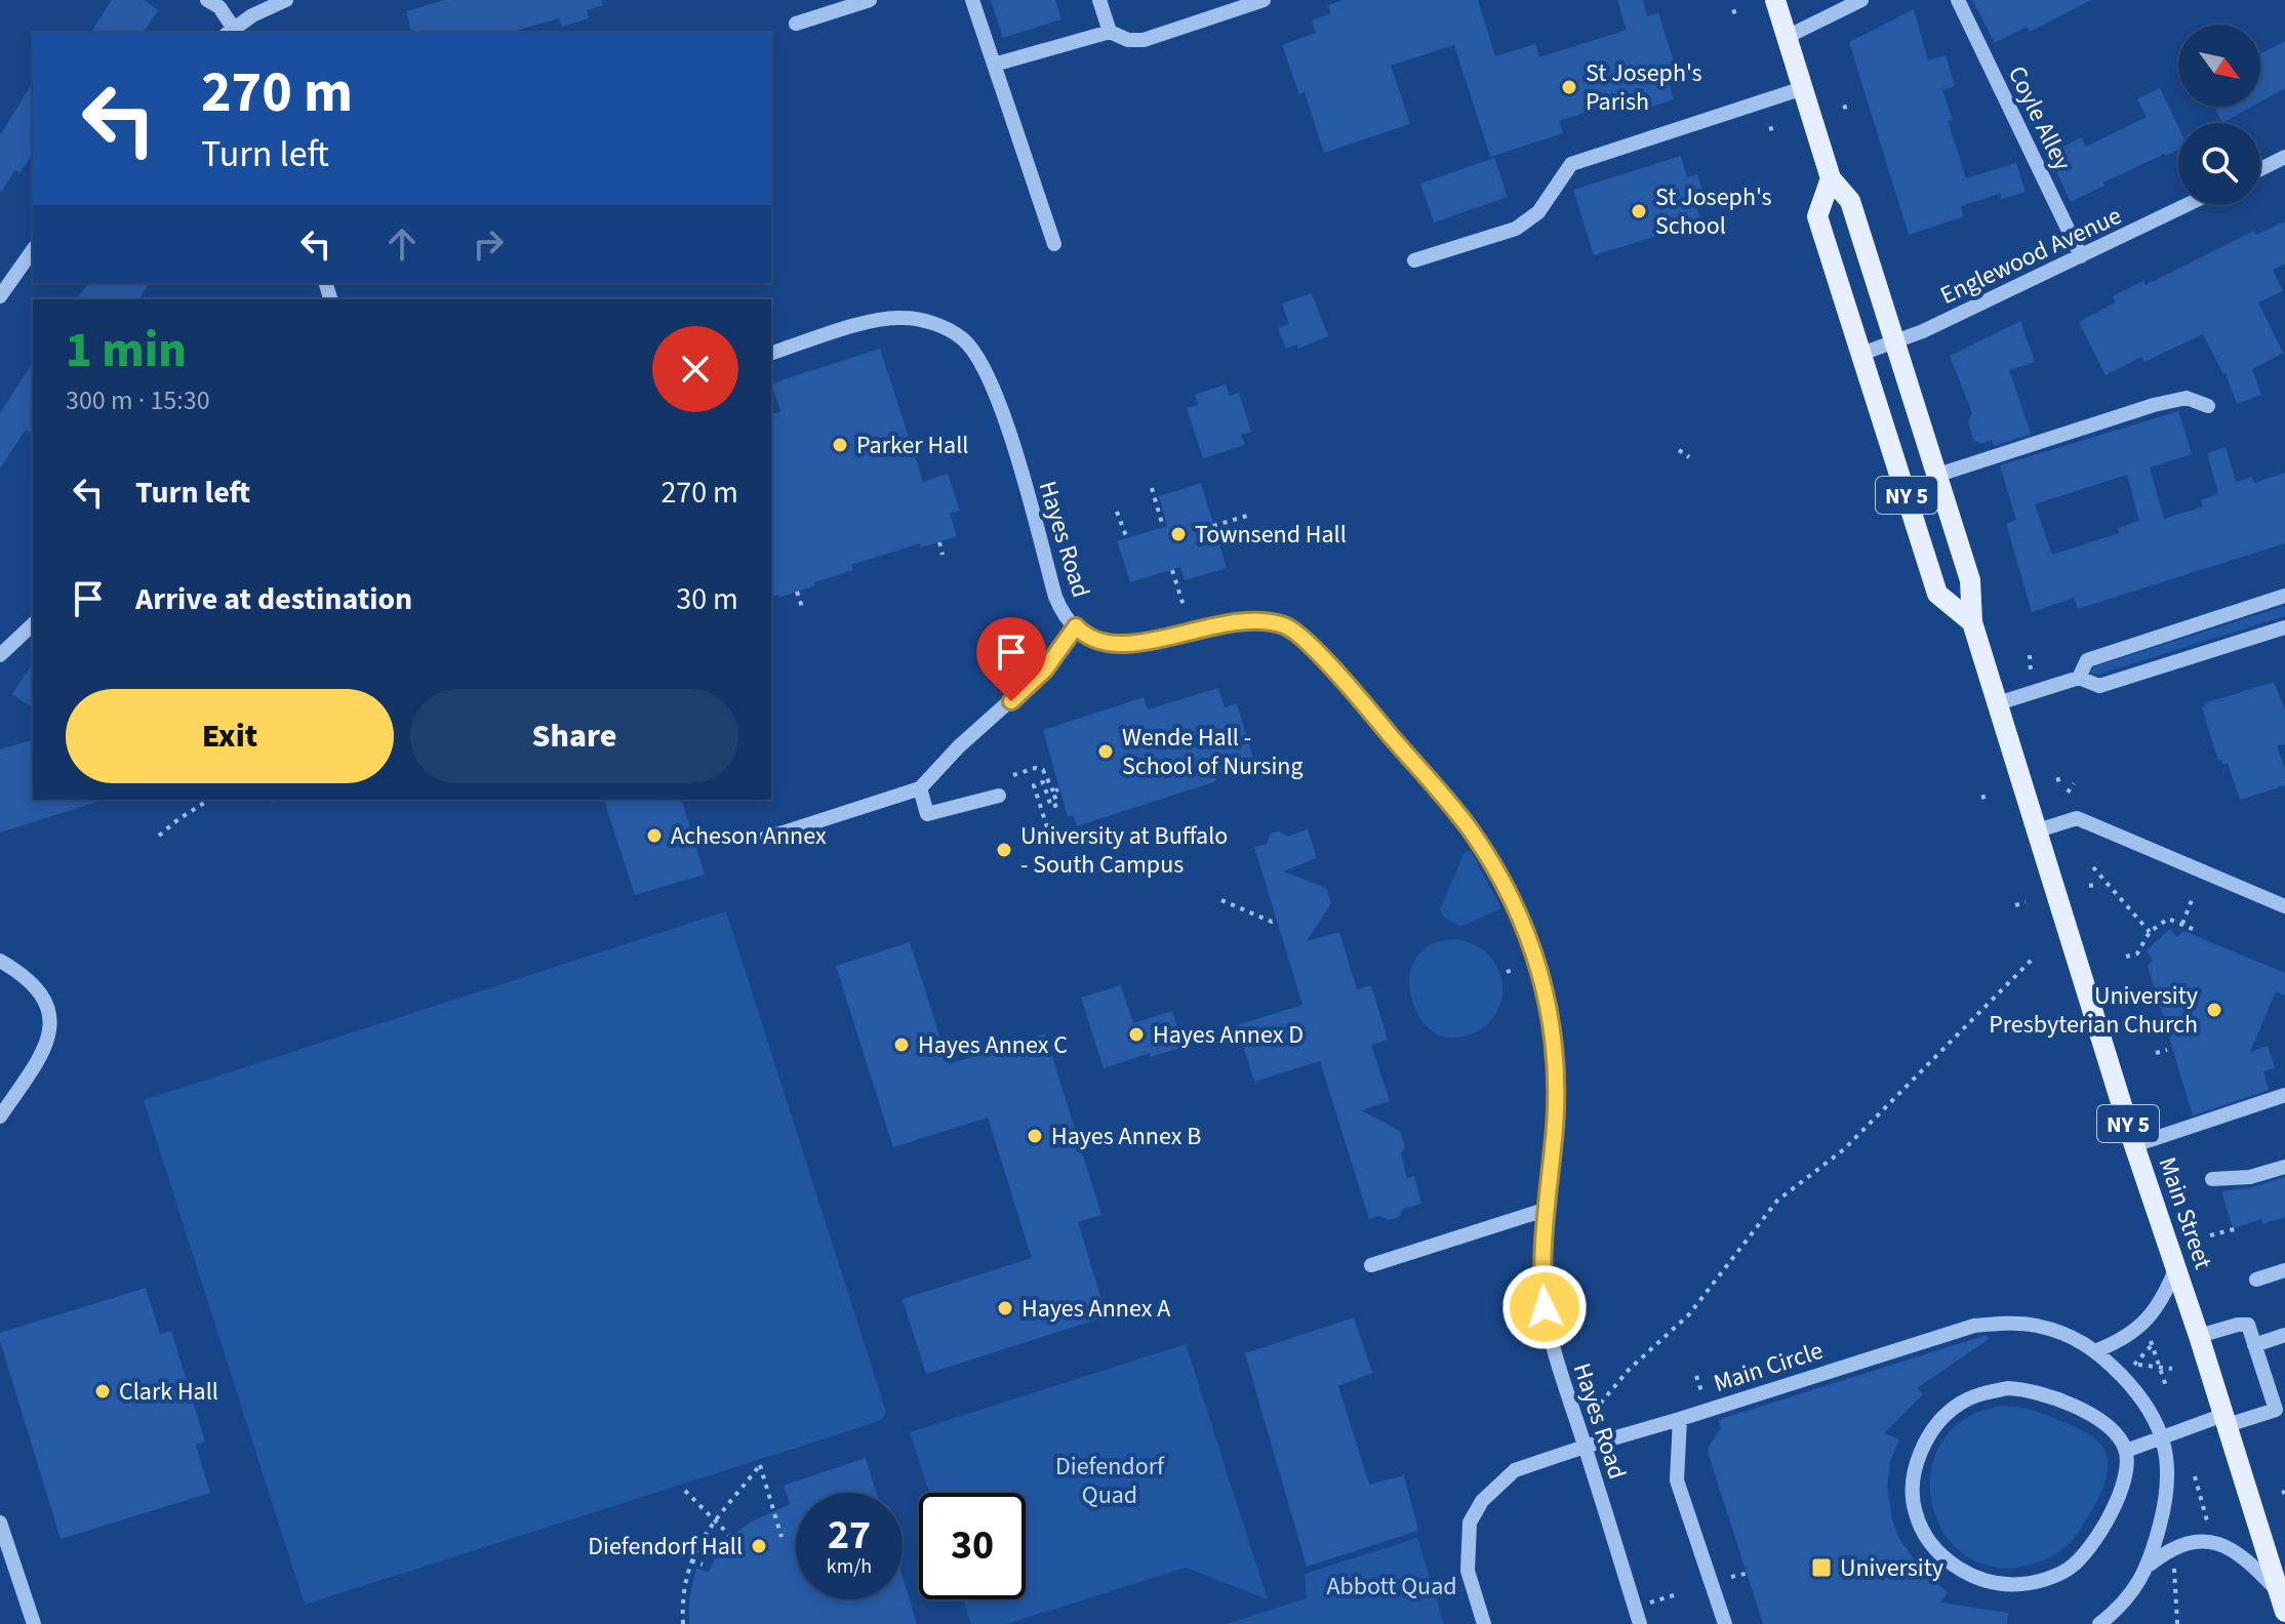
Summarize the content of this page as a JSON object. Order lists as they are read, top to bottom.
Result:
{
  "streets": {
    "main road": ["NY 5", "Main Street"],
    "street": [
      "Coyle Alley",
      "Englewood Avenue",
      "Hayes Road",
      "Main Circle"
    ]
  },
  "crossings": [
    ["Coyle Alley", "Englewood Avenue"],
    ["Englewood Avenue", "NY 5"],
    ["NY 5", "Main Street"],
    ["Hayes Road", "Main Circle"]
  ],
  "parks": ["Diefendorf Quad", "Abbott Quad"],
  "places": {
    "other": [
      "St Joseph's Parish",
      "St Joseph's School",
      "Parker Hall",
      "Townsend Hall",
      "Wende Hall - School of Nursing",
      "Acheson Annex",
      "University at Buffalo - South Campus",
      "University Presbyterian Church",
      "Hayes Annex D",
      "Hayes Annex C",
      "Hayes Annex B",
      "Hayes Annex A",
      "Clark Hall",
      "Diefendorf Hall"
    ],
    "transit": ["University"]
  },
  "north": "bottom right",
  "page": {
    "turn": ["270 m", "Turn left"],
    "heading": ["1 min", "300 m · 15:30"],
    "list": [
      {
        "name": "Turn left",
        "value": "270 m"
      },
      {
        "name": "Arrive at destination",
        "value": "30 m"
      }
    ],
    "buttons": ["Exit", "Share"],
    "speed": "27 km/h",
    "limit": "30"
  }
}
